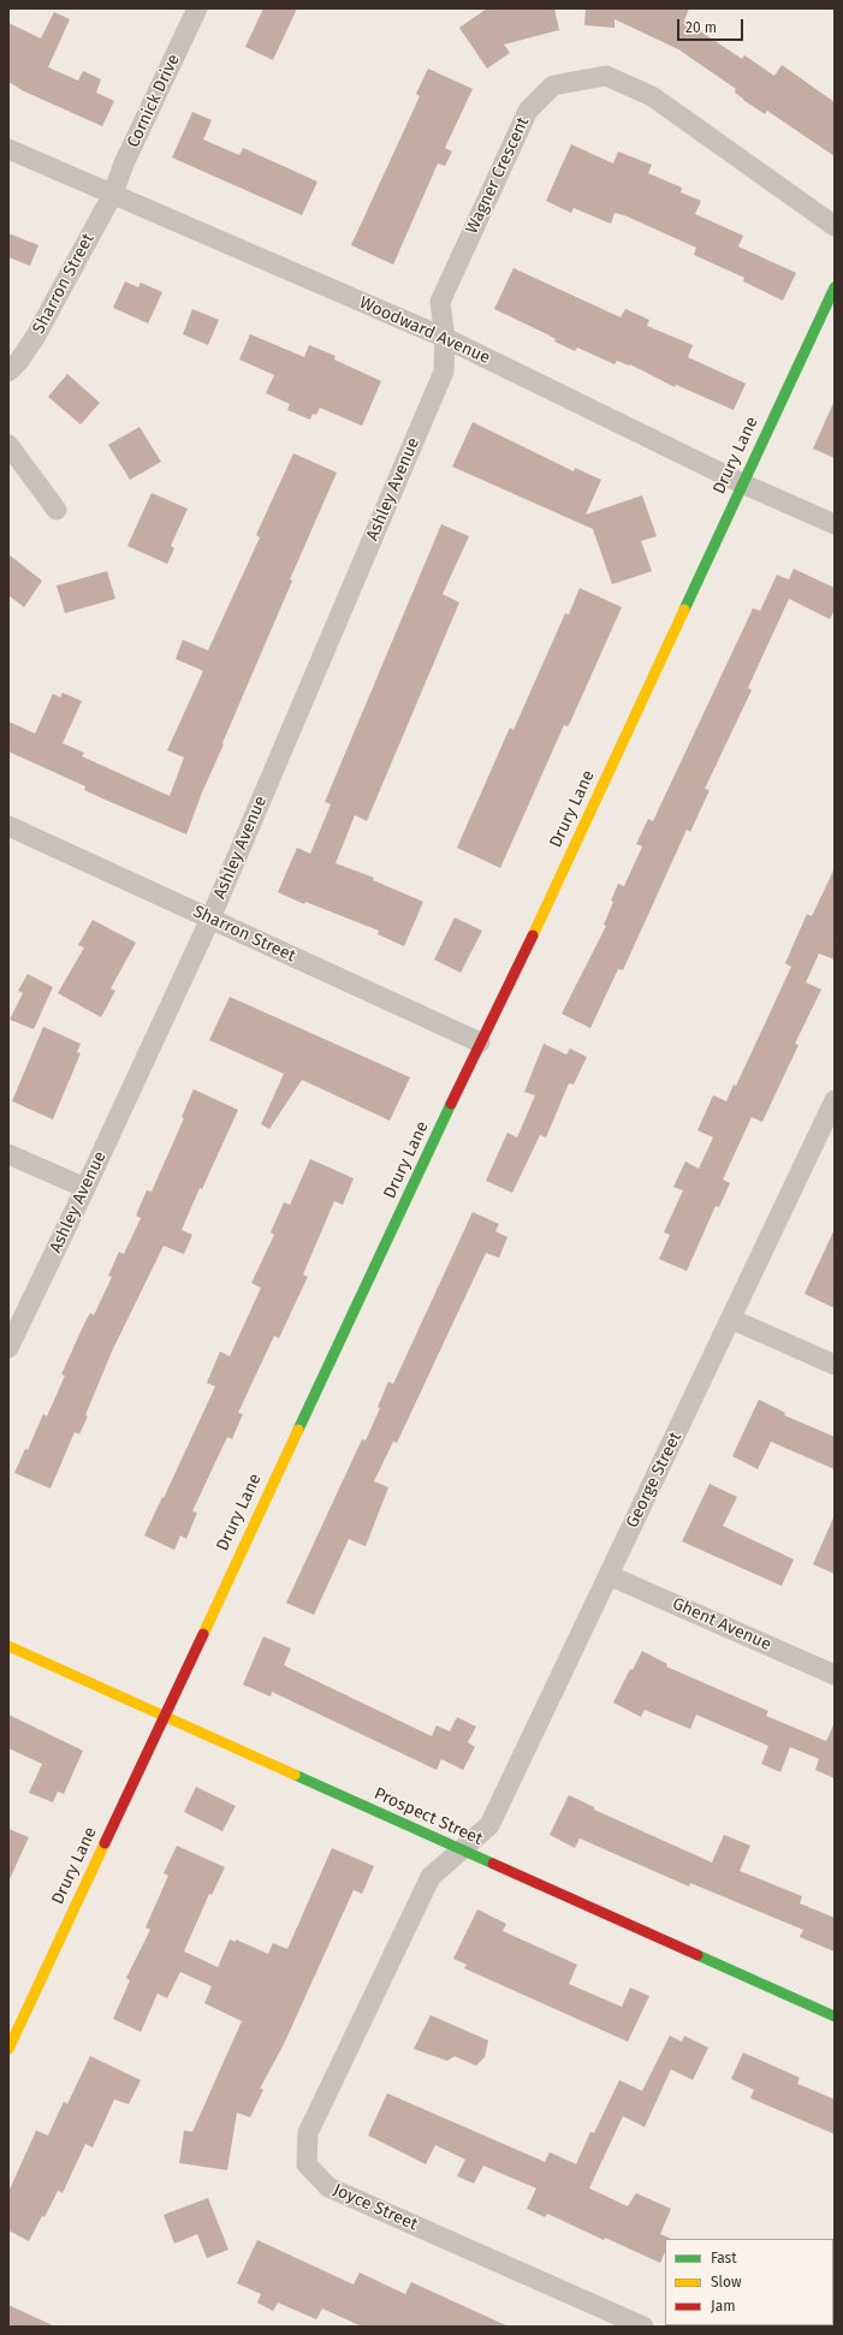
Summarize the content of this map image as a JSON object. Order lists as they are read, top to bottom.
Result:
{
  "streets": {
    "street": [
      "Cornick Drive",
      "Wagner Crescent",
      "Sharron Street",
      "Woodward Avenue",
      "Drury Lane",
      "Ashley Avenue",
      "George Street",
      "Ghent Avenue",
      "Prospect Street",
      "Joyce Street"
    ]
  },
  "crossings": [
    ["Cornick Drive", "Sharron Street"],
    ["Cornick Drive", "Woodward Avenue"],
    ["Wagner Crescent", "Woodward Avenue"],
    ["Wagner Crescent", "Ashley Avenue"],
    ["Sharron Street", "Woodward Avenue"],
    ["Sharron Street", "Drury Lane"],
    ["Sharron Street", "Ashley Avenue"],
    ["Woodward Avenue", "Drury Lane"],
    ["Woodward Avenue", "Ashley Avenue"],
    ["Drury Lane", "Prospect Street"],
    ["George Street", "Ghent Avenue"],
    ["George Street", "Prospect Street"],
    ["George Street", "Joyce Street"],
    ["Prospect Street", "Joyce Street"]
  ],
  "legend": ["Fast", "Slow", "Jam"],
  "scale_bar": "20 m"
}
